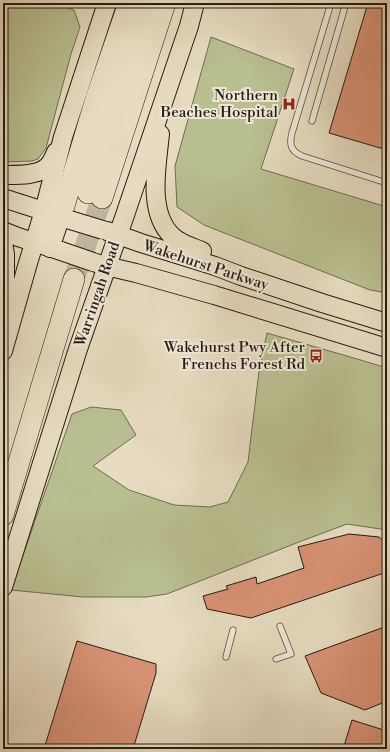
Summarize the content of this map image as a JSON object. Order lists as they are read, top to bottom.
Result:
{
  "streets": {
    "highway": ["Warringah Road"],
    "main road": ["Wakehurst Parkway"]
  },
  "crossings": [
    ["Wakehurst Parkway", "Warringah Road"]
  ],
  "places": {
    "hospital": ["Northern Beaches Hospital"],
    "bus stop": ["Wakehurst Pwy After Frenchs Forest Rd"]
  }
}
